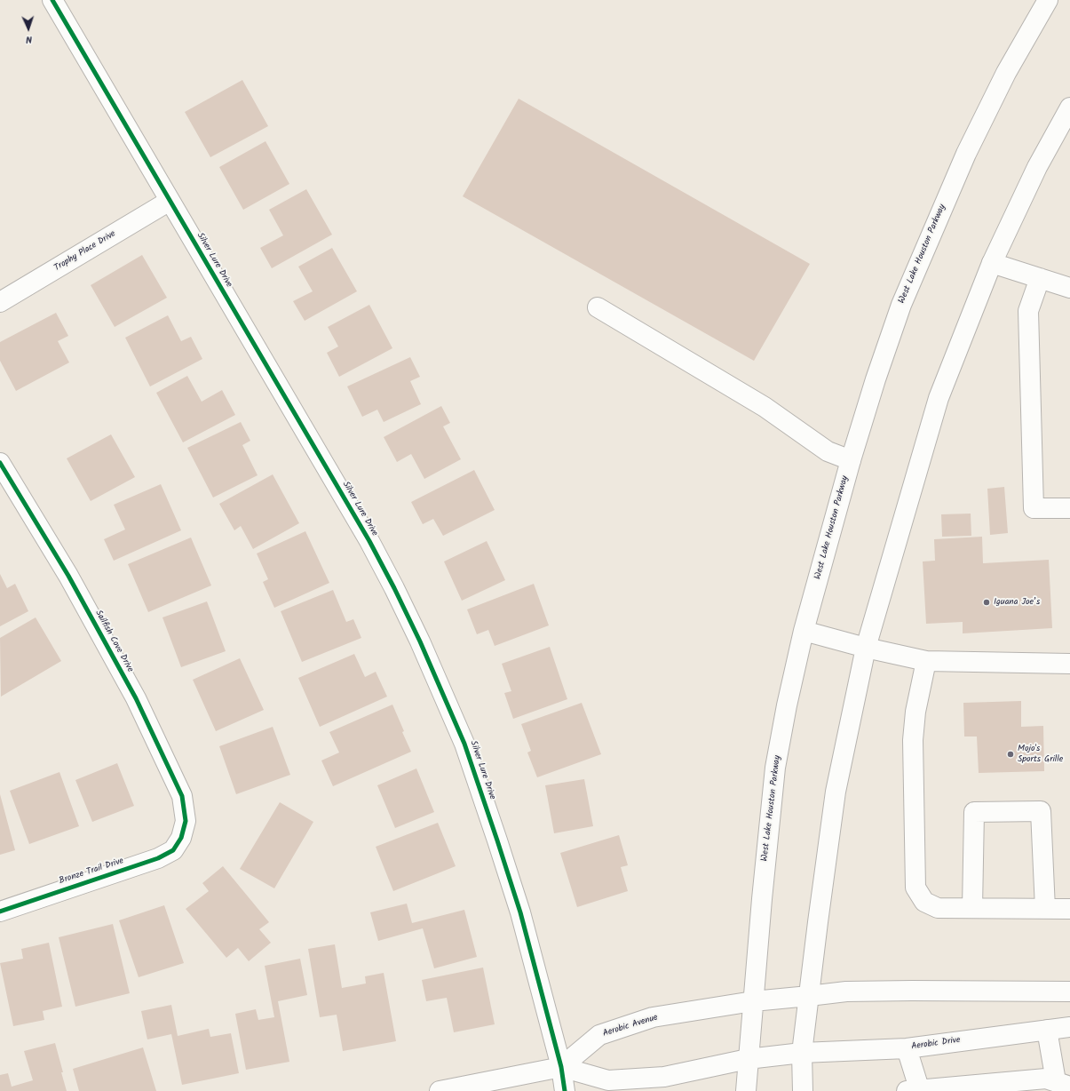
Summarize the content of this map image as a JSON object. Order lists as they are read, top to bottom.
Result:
{
  "streets": {
    "street": [
      "Trophy Place Drive",
      "West Lake Houston Parkway",
      "Silver Lure Drive",
      "Sailfish Cove Drive",
      "Bronze Trail Drive",
      "Aerobic Avenue",
      "Aerobic Drive"
    ]
  },
  "crossings": [
    ["Trophy Place Drive", "Silver Lure Drive"],
    ["West Lake Houston Parkway", "Aerobic Avenue"],
    ["West Lake Houston Parkway", "Aerobic Drive"],
    ["Silver Lure Drive", "Aerobic Avenue"],
    ["Sailfish Cove Drive", "Bronze Trail Drive"],
    ["Aerobic Avenue", "Aerobic Drive"]
  ],
  "places": ["Iguana Joe’s", "Mojo's Sports Grille"],
  "north": "bottom"
}
